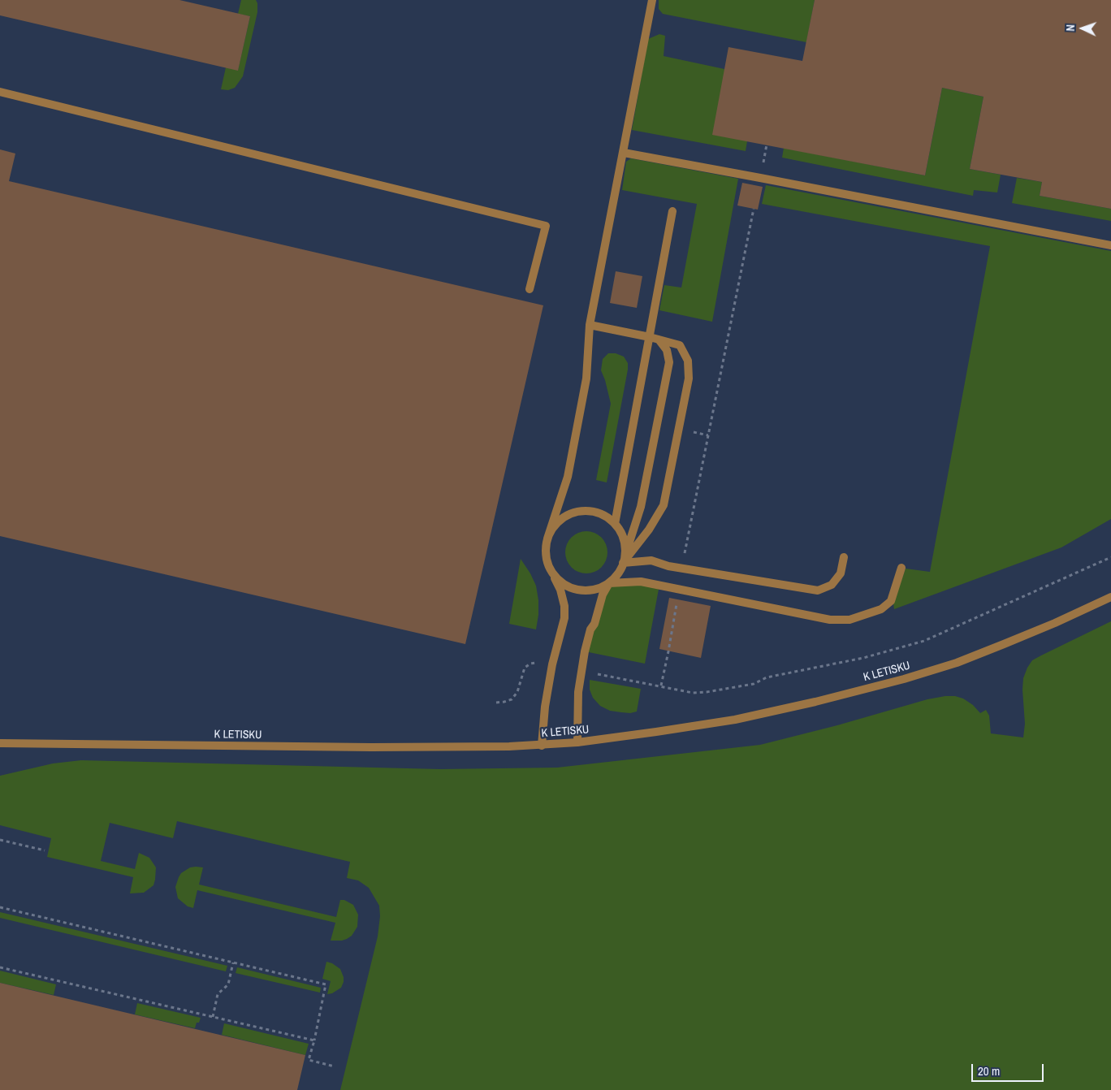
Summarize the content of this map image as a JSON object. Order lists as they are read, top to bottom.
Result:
{
  "streets": {
    "street": ["K LETISKU"]
  },
  "scale_bar": "20 m",
  "north": "left"
}
